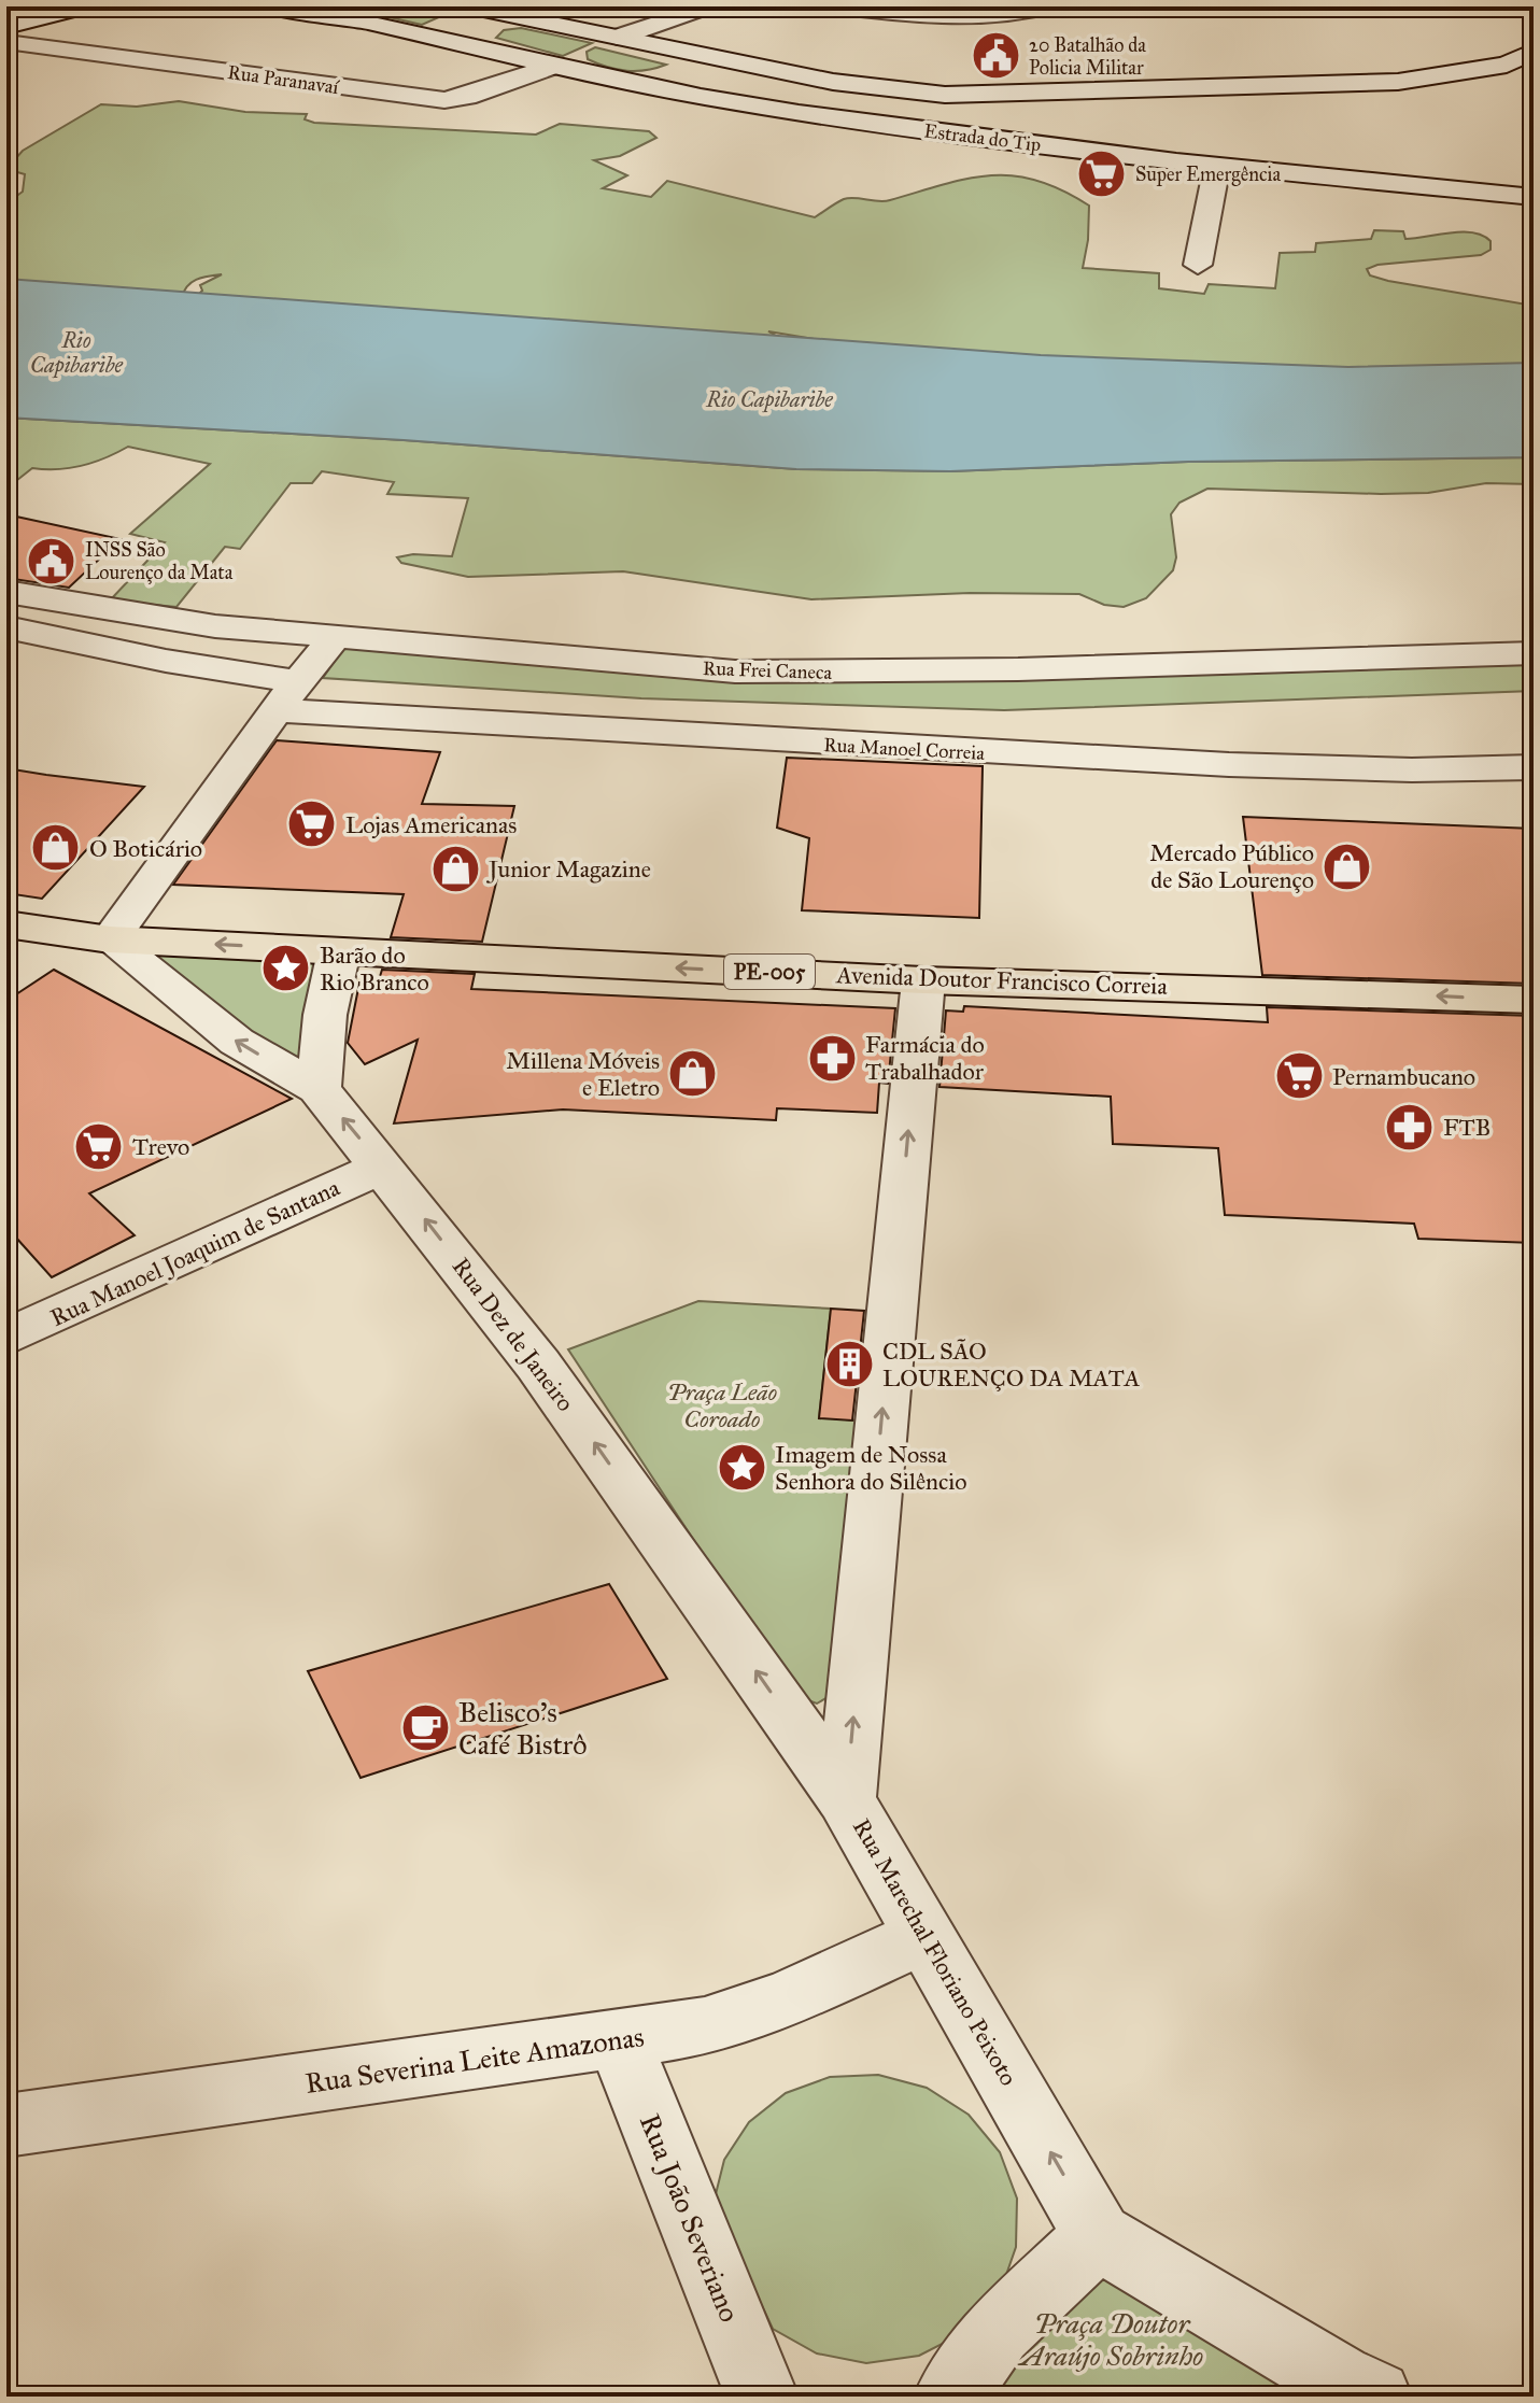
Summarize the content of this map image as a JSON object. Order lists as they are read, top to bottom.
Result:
{
  "streets": {
    "main road": ["PE-005", "Avenida Doutor Francisco Correia"],
    "street": [
      "Rua Paranavaí",
      "Estrada do Tip",
      "Rua Frei Caneca",
      "Rua Manoel Correia",
      "Rua Manoel Joaquim de Santana",
      "Rua Dez de Janeiro",
      "Rua Marechal Floriano Peixoto",
      "Rua Severina Leite Amazonas",
      "Rua João Severiano"
    ]
  },
  "crossings": [
    ["Rua Paranavaí", "Estrada do Tip"],
    ["Avenida Doutor Francisco Correia", "Rua Dez de Janeiro"],
    ["Avenida Doutor Francisco Correia", "Rua Marechal Floriano Peixoto"],
    ["Rua Manoel Joaquim de Santana", "Rua Dez de Janeiro"],
    ["Rua Dez de Janeiro", "Rua Marechal Floriano Peixoto"],
    ["Rua Marechal Floriano Peixoto", "Rua Severina Leite Amazonas"],
    ["Rua Severina Leite Amazonas", "Rua João Severiano"]
  ],
  "one_way": ["Avenida Doutor Francisco Correia", "Rua Dez de Janeiro", "Rua Marechal Floriano Peixoto"],
  "water": ["Rio Capibaribe"],
  "parks": ["Praça Leão Coroado", "Praça Doutor Araújo Sobrinho"],
  "places": {
    "public building": ["20 Batalhão da Policia Militar", "INSS São Lourenço da Mata"],
    "supermarket": [
      "Super Emergência",
      "Lojas Americanas",
      "Pernambucano",
      "Trevo"
    ],
    "shop": [
      "O Boticário",
      "Mercado Público de São Lourenço",
      "Junior Magazine",
      "Millena Móveis e Eletro"
    ],
    "place": ["Barão do Rio Branco", "Imagem de Nossa Senhora do Silêncio"],
    "pharmacy": ["Farmácia do Trabalhador", "FTB"],
    "building": ["CDL SÃO LOURENÇO DA MATA"],
    "cafe": ["Belisco's Café Bistrô"]
  }
}
